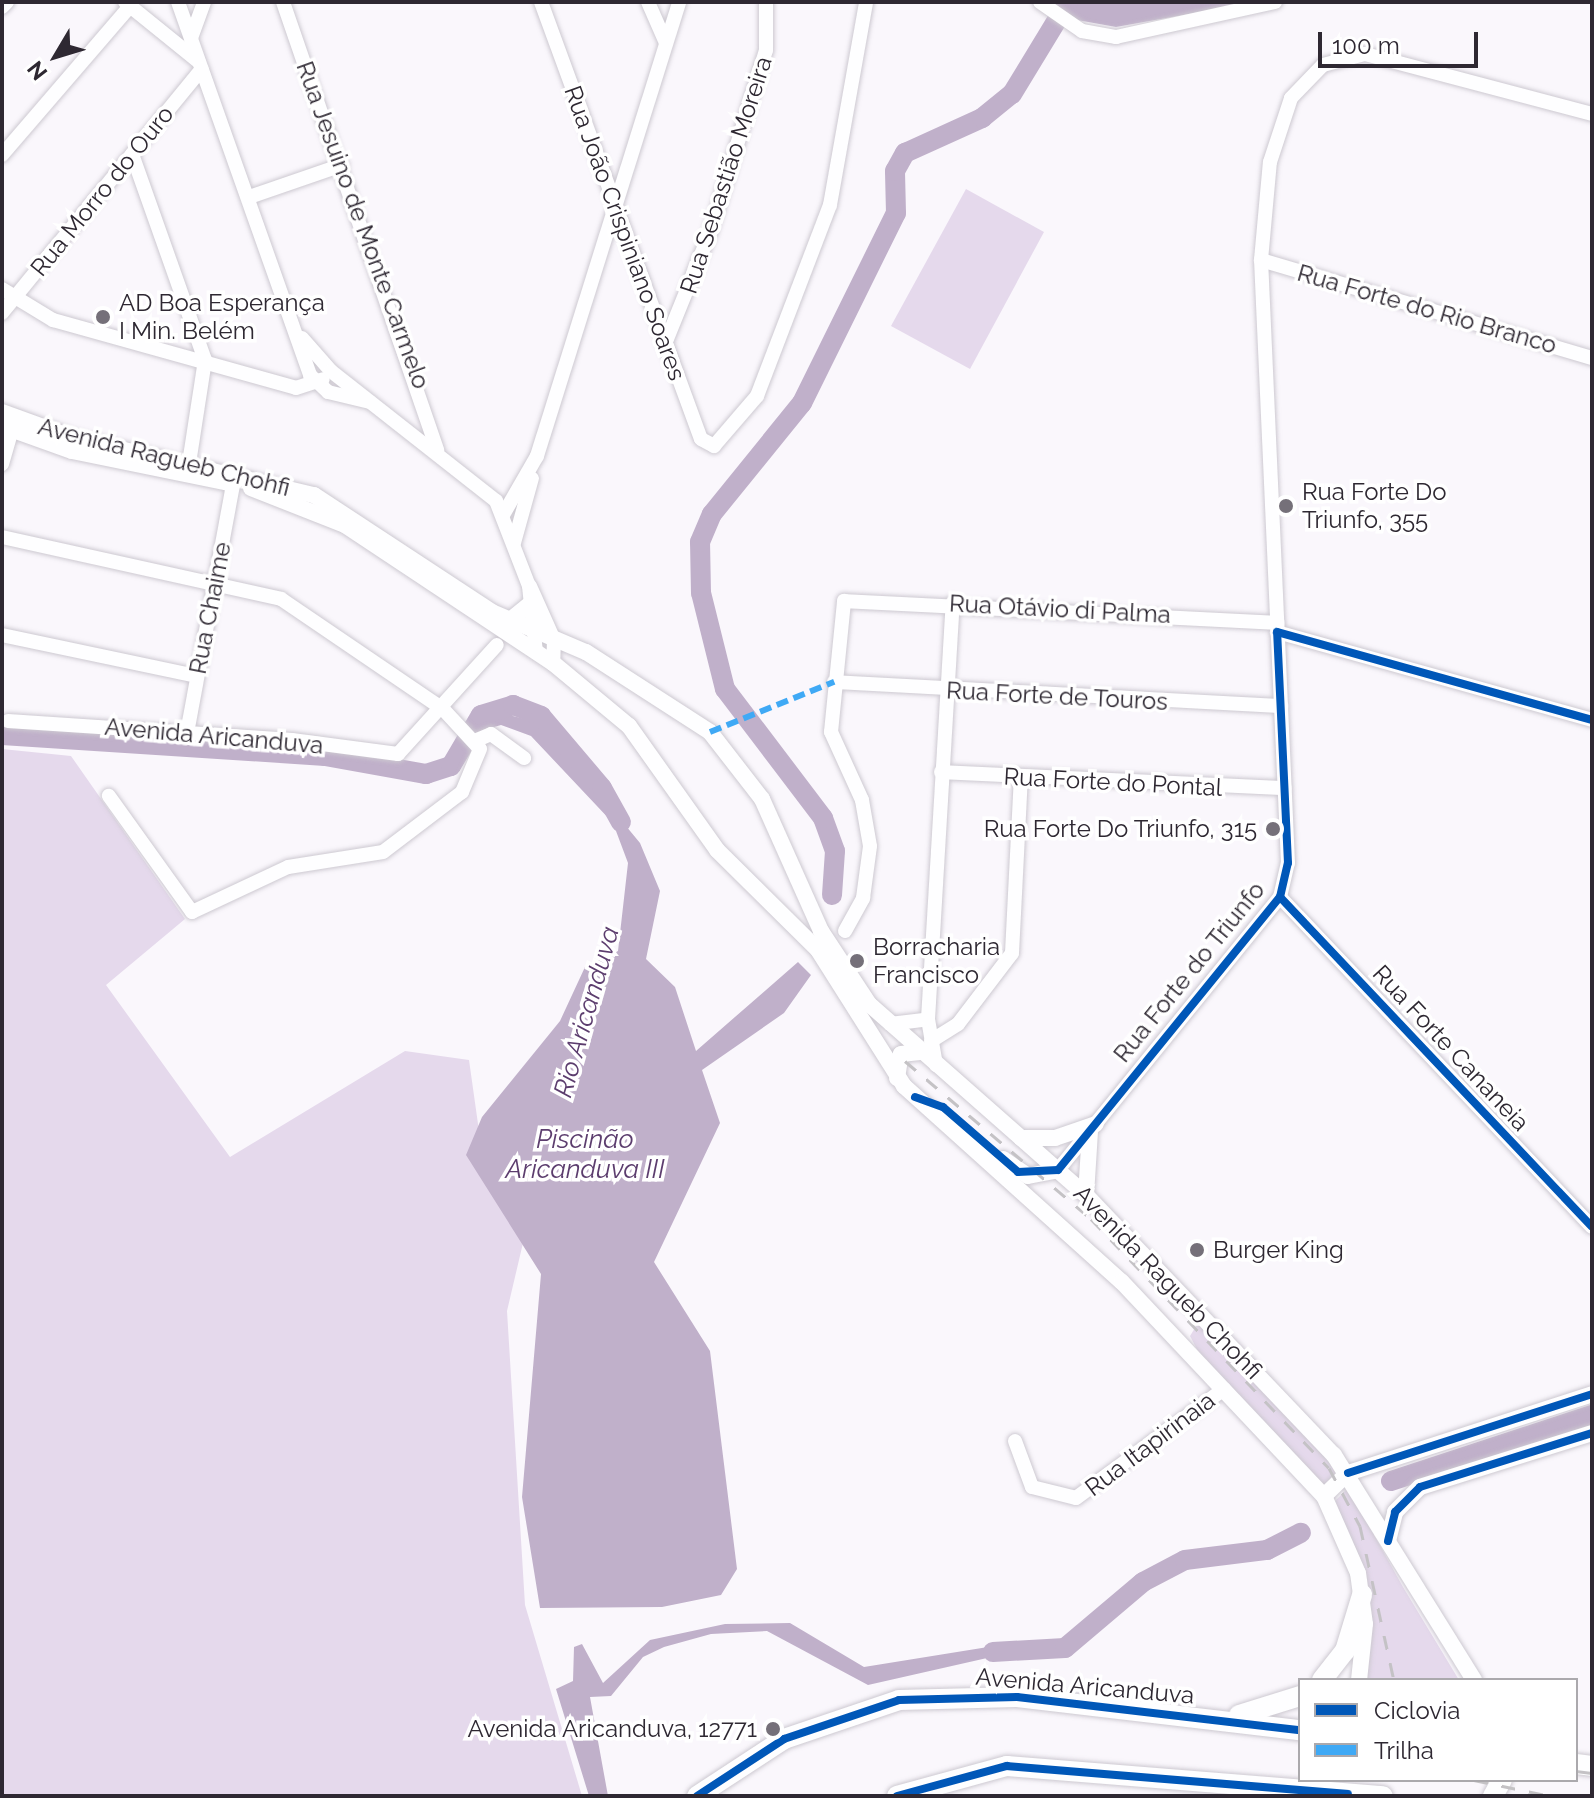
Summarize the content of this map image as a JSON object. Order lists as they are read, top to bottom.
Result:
{
  "streets": {
    "highway": ["Avenida Aricanduva"],
    "main road": ["Avenida Ragueb Chohfi"],
    "street": [
      "Rua Sebastião Moreira",
      "Rua Morro do Ouro",
      "Rua Jesuino de Monte Carmelo",
      "Rua João Crispiniano Soares",
      "Rua Forte do Rio Branco",
      "Rua Chaime",
      "Rua Otávio di Palma",
      "Rua Forte de Touros",
      "Rua Forte do Pontal",
      "Rua Forte do Triunfo",
      "Rua Forte Cananeia",
      "Rua Itapirinaia"
    ]
  },
  "crossings": [
    ["Rua Sebastião Moreira", "Rua João Crispiniano Soares"],
    ["Rua Forte do Rio Branco", "Rua Forte do Triunfo"],
    ["Avenida Ragueb Chohfi", "Rua Chaime"],
    ["Avenida Ragueb Chohfi", "Rua Forte do Triunfo"],
    ["Avenida Ragueb Chohfi", "Rua Itapirinaia"],
    ["Rua Chaime", "Avenida Aricanduva"],
    ["Rua Otávio di Palma", "Rua Forte de Touros"],
    ["Rua Otávio di Palma", "Rua Forte do Triunfo"],
    ["Rua Forte de Touros", "Rua Forte do Triunfo"],
    ["Rua Forte do Pontal", "Rua Forte do Triunfo"],
    ["Rua Forte do Triunfo", "Rua Forte Cananeia"]
  ],
  "water": ["Rio Aricanduva", "Piscinão Aricanduva III"],
  "places": [
    "AD Boa Esperança I Min. Belém",
    "Rua Forte Do Triunfo, 355",
    "Rua Forte Do Triunfo, 315",
    "Borracharia Francisco",
    "Burger King",
    "Avenida Aricanduva, 12771"
  ],
  "legend": ["Ciclovia", "Trilha"],
  "scale_bar": "100 m",
  "north": "bottom left"
}
